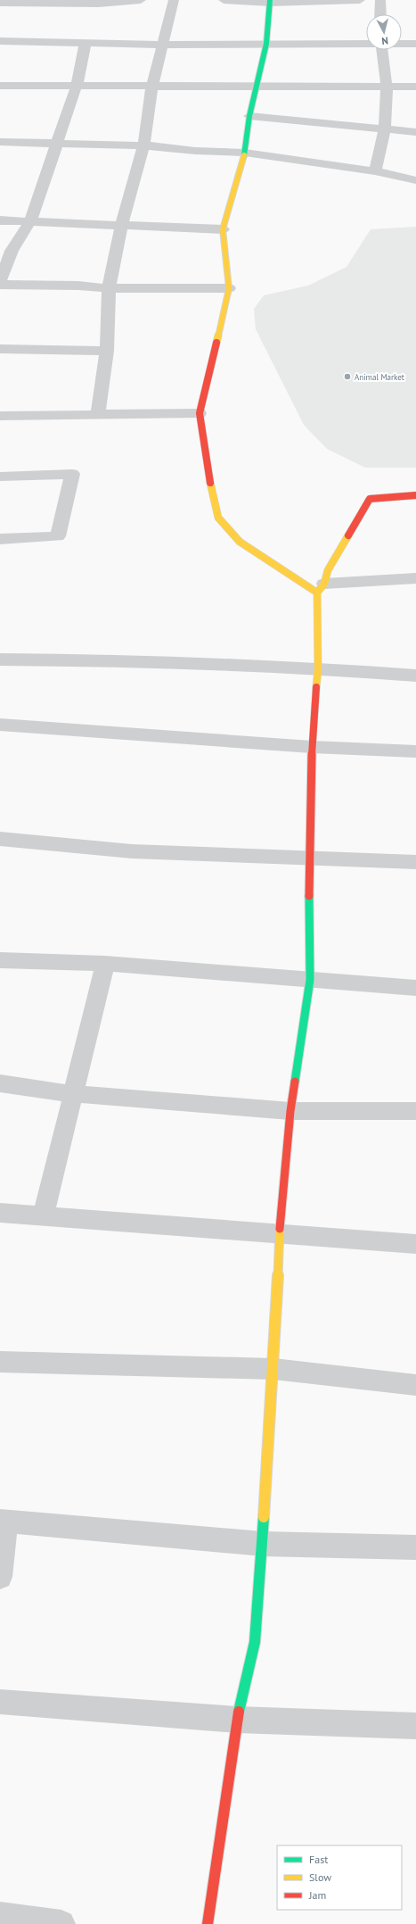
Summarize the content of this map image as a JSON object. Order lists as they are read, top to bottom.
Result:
{
  "places": ["Animal Market"],
  "legend": ["Fast", "Slow", "Jam"],
  "north": "bottom"
}
